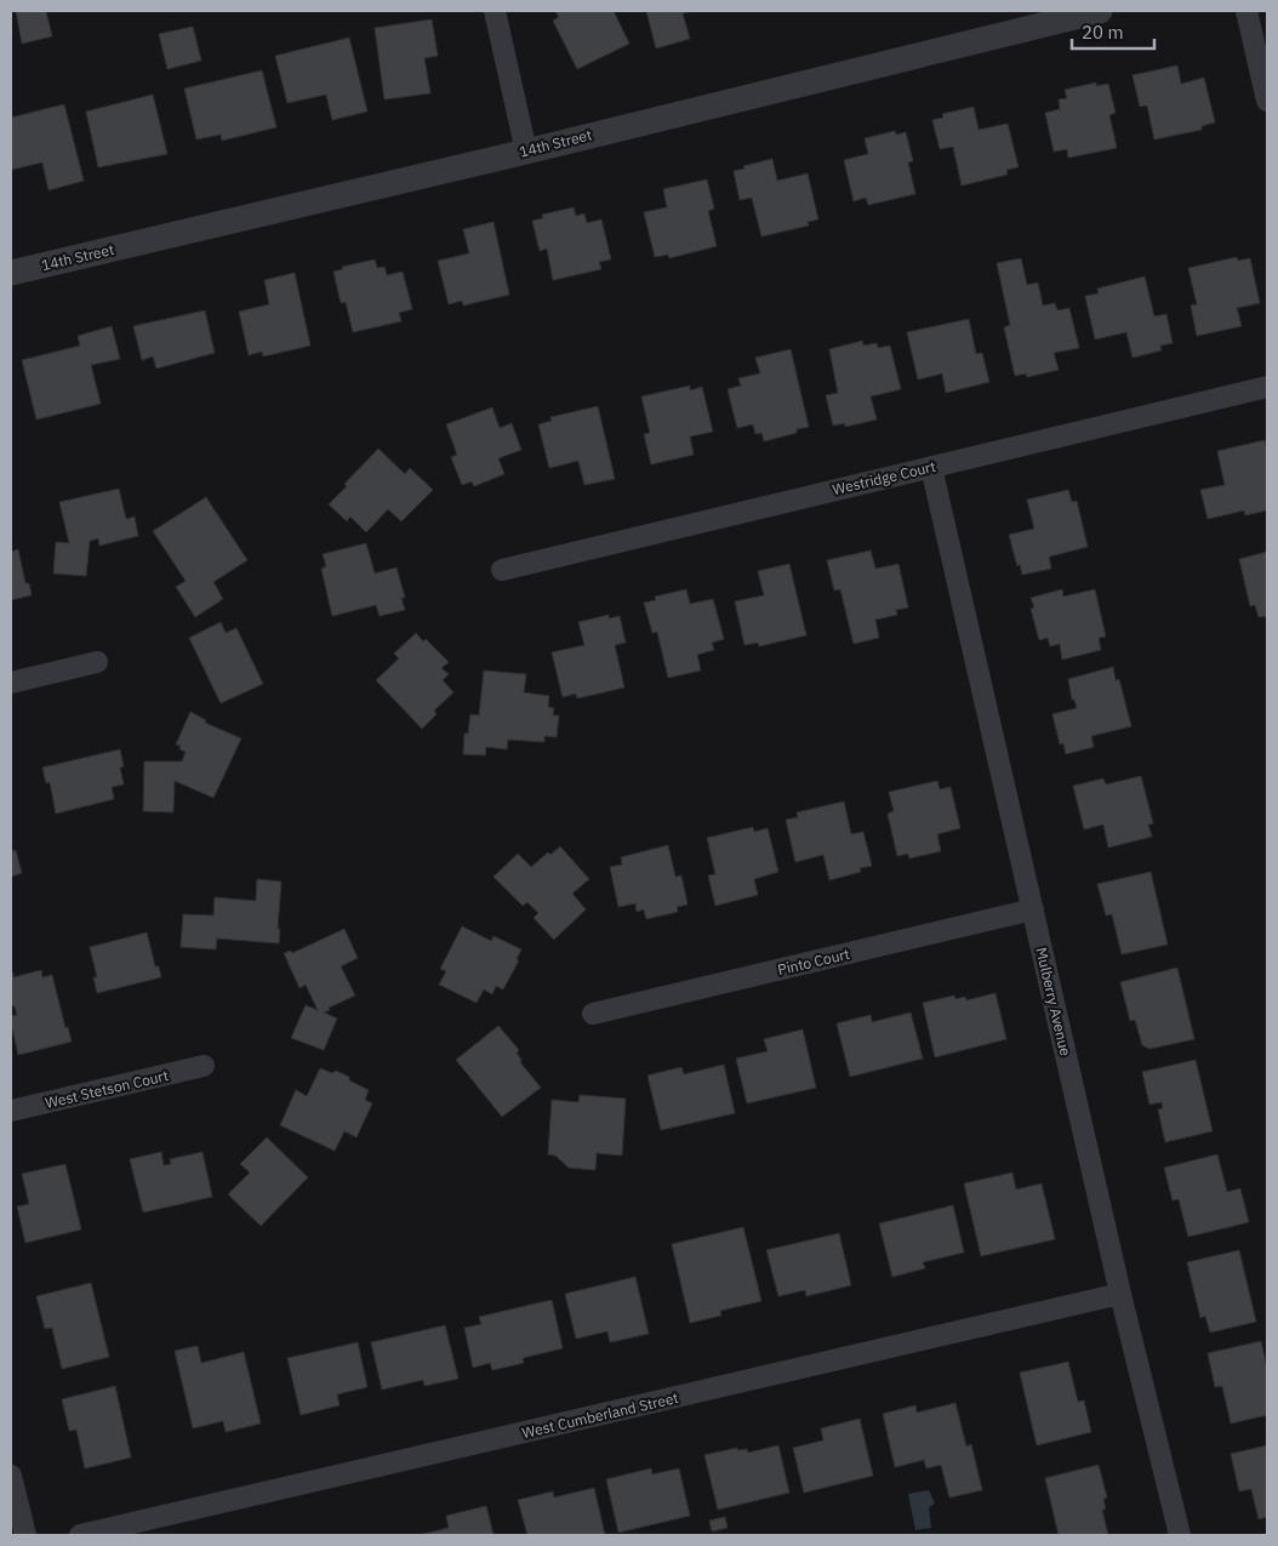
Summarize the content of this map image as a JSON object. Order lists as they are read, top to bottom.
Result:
{
  "streets": {
    "street": [
      "14th Street",
      "Westridge Court",
      "Pinto Court",
      "Mulberry Avenue",
      "West Stetson Court",
      "West Cumberland Street"
    ]
  },
  "crossings": [
    ["Westridge Court", "Mulberry Avenue"],
    ["Pinto Court", "Mulberry Avenue"],
    ["Mulberry Avenue", "West Cumberland Street"]
  ],
  "scale_bar": "20 m"
}
